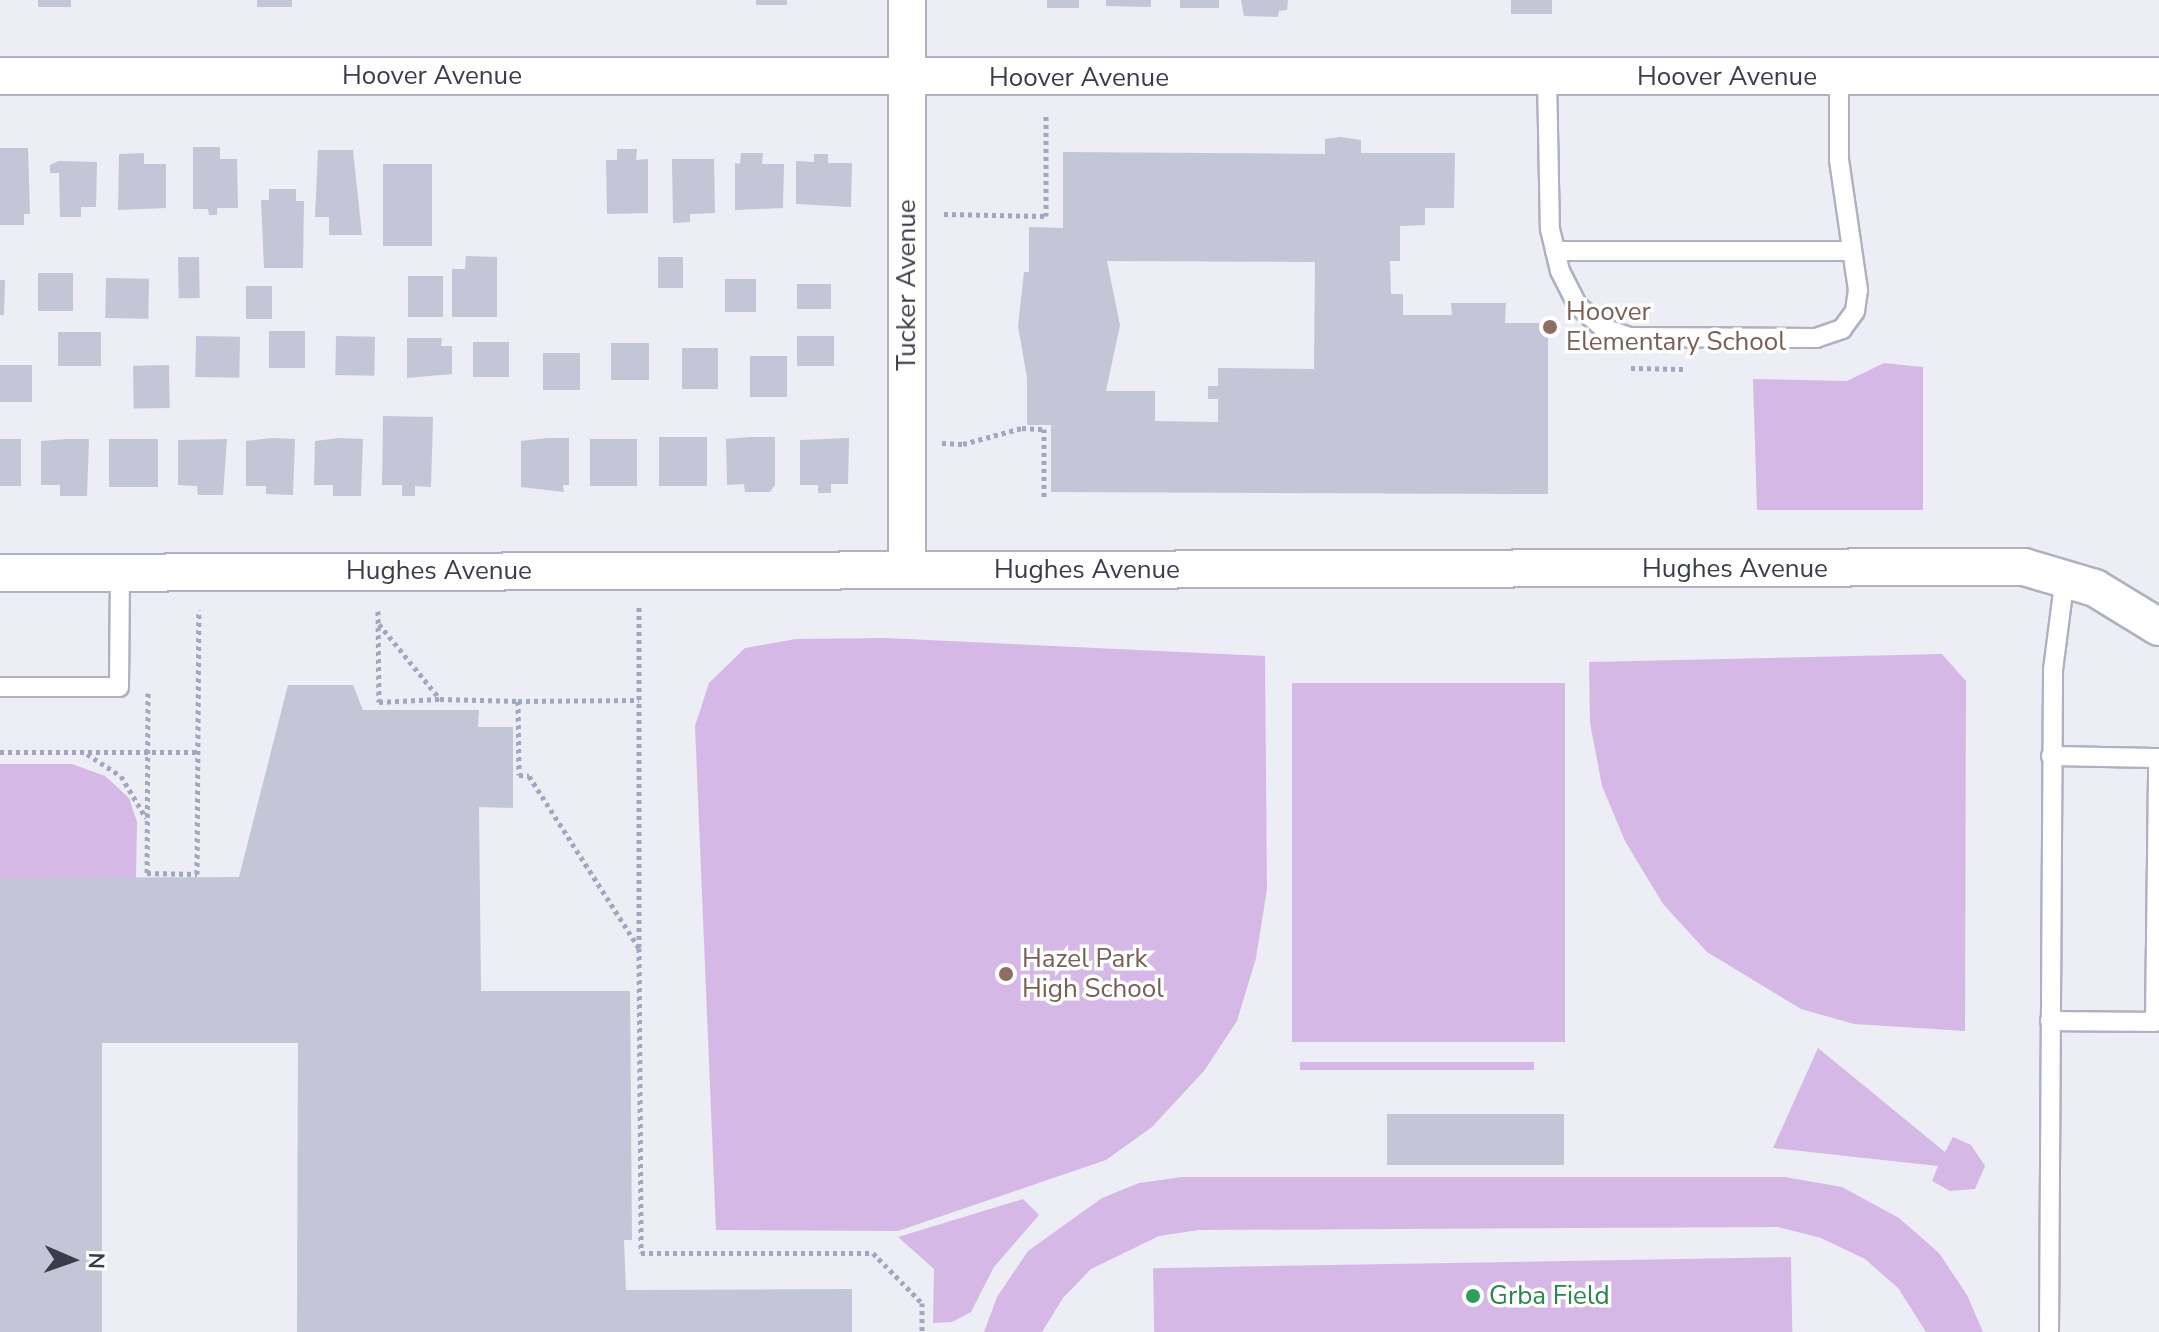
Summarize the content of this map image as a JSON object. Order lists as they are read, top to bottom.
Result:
{
  "streets": {
    "street": ["Hoover Avenue", "Tucker Avenue", "Hughes Avenue"]
  },
  "crossings": [
    ["Hoover Avenue", "Tucker Avenue"],
    ["Tucker Avenue", "Hughes Avenue"]
  ],
  "places": ["Hoover Elementary School", "Hazel Park High School", "Grba Field"],
  "north": "right"
}
